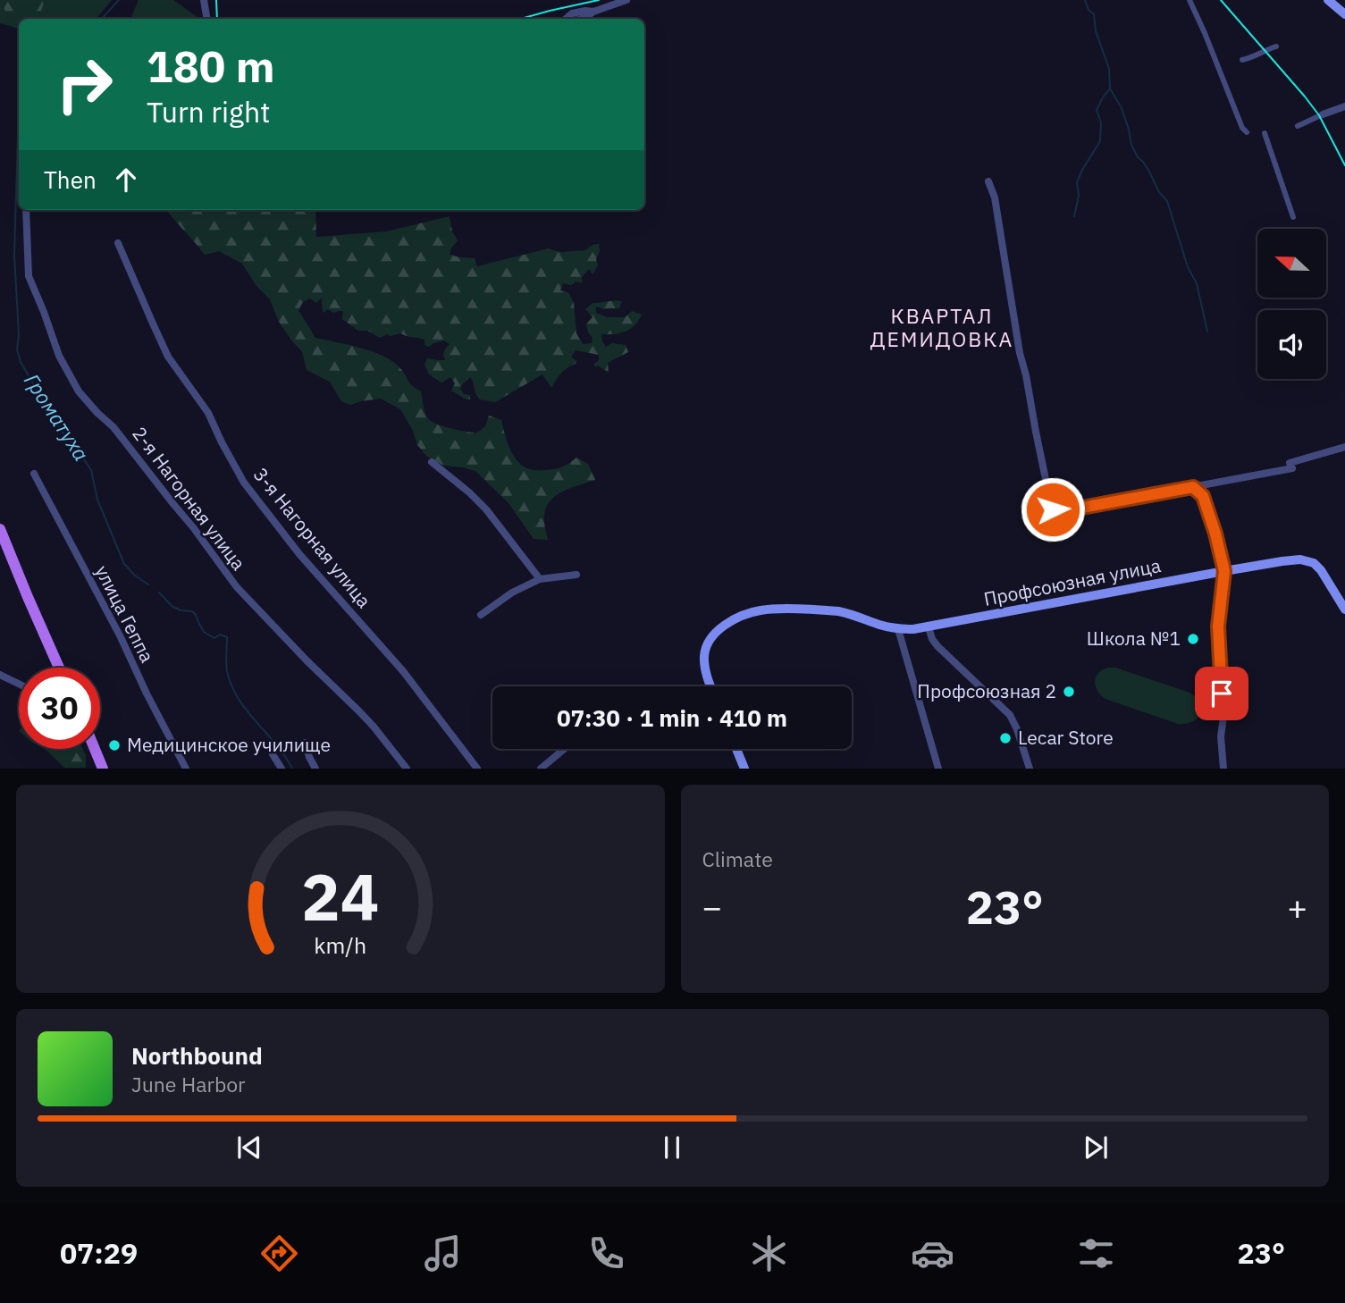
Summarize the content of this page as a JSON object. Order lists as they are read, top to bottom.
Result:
{
  "streets": {
    "main road": ["Профсоюзная улица"],
    "street": ["2-я Нагорная улица", "3-я Нагорная улица", "улица Геппа"]
  },
  "districts": ["КВАРТАЛ ДЕМИДОВКА"],
  "water": ["Громатуха"],
  "places": [
    "Школа №1",
    "Профсоюзная 2",
    "Lecar Store",
    "Медицинское училище"
  ],
  "north": "left",
  "page": {
    "turn": ["180 m", "Turn right"],
    "then": "Then",
    "limit": "30",
    "trip": "07:30 · 1 min · 410 m",
    "tile": "Climate",
    "heat": ["−", "23°", "+"],
    "song": ["Northbound", "June Harbor"],
    "tabs": ["07:29", "23°"],
    "gauge": ["24", "km/h"]
  }
}
